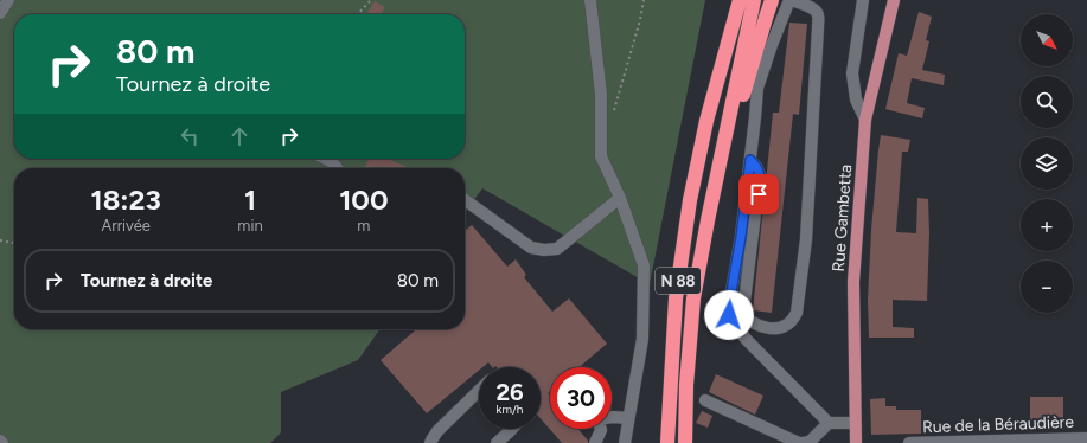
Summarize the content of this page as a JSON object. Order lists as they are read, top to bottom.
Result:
{
  "streets": {
    "highway": ["N 88"],
    "main road": ["Rue Gambetta"],
    "street": ["Rue de la Béraudière"]
  },
  "north": "bottom right",
  "page": {
    "map_buttons": ["+", "−"],
    "turn": ["80 m", "Tournez à droite"],
    "eta": [
      "18:23",
      "Arrivée",
      "1",
      "min",
      "100",
      "m"
    ],
    "list": [
      {
        "name": "Tournez à droite",
        "value": "80 m"
      }
    ],
    "speed": "26 km/h",
    "limit": "30"
  }
}
